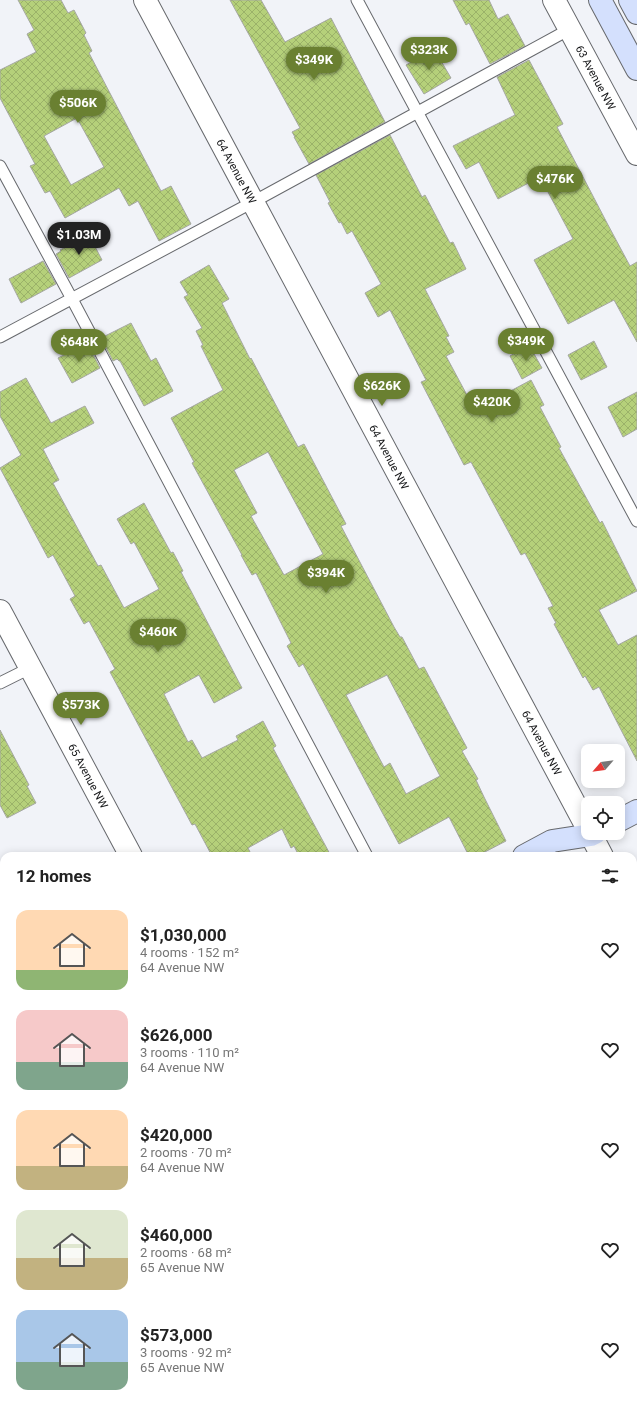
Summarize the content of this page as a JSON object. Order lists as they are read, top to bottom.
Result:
{
  "streets": {
    "street": ["63 Avenue NW", "64 Avenue NW", "65 Avenue NW"]
  },
  "north": "bottom left",
  "page": {
    "price": [
      "$323K",
      "$349K",
      "$506K",
      "$476K",
      "$1.03M",
      "$349K",
      "$648K",
      "$626K",
      "$420K",
      "$394K",
      "$460K",
      "$573K"
    ],
    "heading": "12 homes",
    "list": [
      {
        "name": "$1,030,000",
        "note": "4 rooms · 152 m² · 64 Avenue NW"
      },
      {
        "name": "$626,000",
        "note": "3 rooms · 110 m² · 64 Avenue NW"
      },
      {
        "name": "$420,000",
        "note": "2 rooms · 70 m² · 64 Avenue NW"
      },
      {
        "name": "$460,000",
        "note": "2 rooms · 68 m² · 65 Avenue NW"
      },
      {
        "name": "$573,000",
        "note": "3 rooms · 92 m² · 65 Avenue NW"
      }
    ]
  }
}
